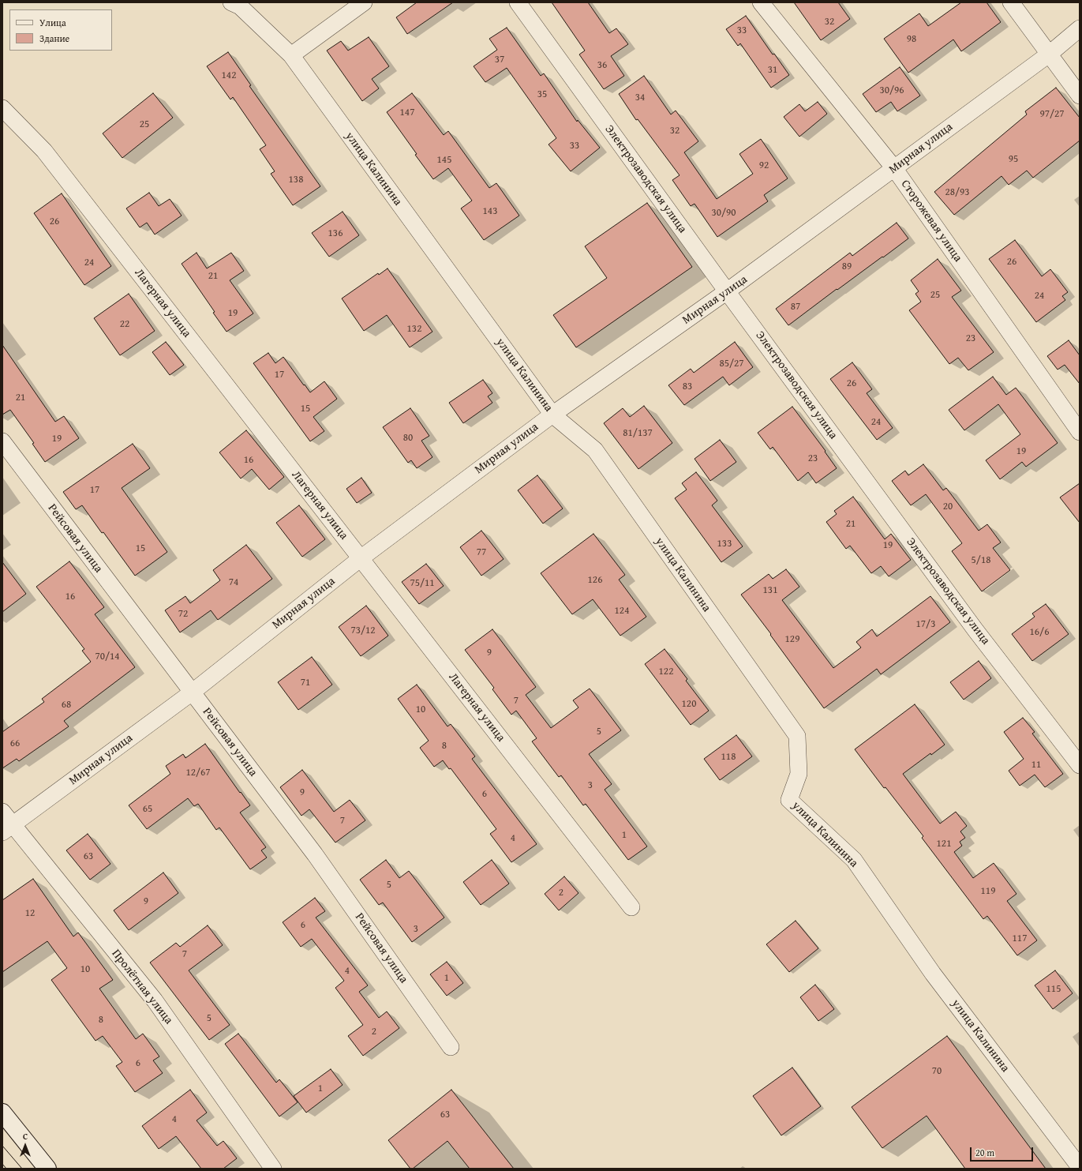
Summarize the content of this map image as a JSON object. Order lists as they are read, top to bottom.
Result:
{
  "streets": {
    "street": [
      "Мирная улица",
      "улица Калинина",
      "Электрозаводская улица",
      "Сторожевая улица",
      "Лагерная улица",
      "Рейсовая улица",
      "Пролётная улица"
    ]
  },
  "crossings": [
    ["Мирная улица", "улица Калинина"],
    ["Мирная улица", "Электрозаводская улица"],
    ["Мирная улица", "Сторожевая улица"],
    ["Мирная улица", "Лагерная улица"],
    ["Мирная улица", "Рейсовая улица"],
    ["Мирная улица", "Пролётная улица"]
  ],
  "house_numbers": [
    "32",
    "33",
    "98",
    "37",
    "36",
    "31",
    "142",
    "30/96",
    "35",
    "34",
    "147",
    "97/27",
    "25",
    "32",
    "33",
    "95",
    "145",
    "92",
    "138",
    "28/93",
    "143",
    "30/90",
    "26",
    "136",
    "26",
    "24",
    "89",
    "21",
    "25",
    "24",
    "87",
    "19",
    "22",
    "132",
    "23",
    "85/27",
    "17",
    "26",
    "83",
    "21",
    "15",
    "24",
    "81/137",
    "80",
    "19",
    "19",
    "23",
    "16",
    "17",
    "20",
    "21",
    "133",
    "19",
    "15",
    "77",
    "5/18",
    "126",
    "74",
    "75/11",
    "131",
    "16",
    "124",
    "72",
    "17/3",
    "73/12",
    "16/6",
    "129",
    "9",
    "70/14",
    "122",
    "71",
    "7",
    "120",
    "68",
    "10",
    "5",
    "66",
    "8",
    "118",
    "11",
    "12/67",
    "3",
    "9",
    "6",
    "65",
    "7",
    "1",
    "4",
    "121",
    "63",
    "5",
    "119",
    "2",
    "9",
    "12",
    "6",
    "3",
    "117",
    "7",
    "10",
    "4",
    "1",
    "115",
    "5",
    "8",
    "2",
    "6",
    "70",
    "1",
    "63",
    "4"
  ],
  "legend": ["Улица", "Здание"],
  "scale_bar": "20 m",
  "north": "top"
}
